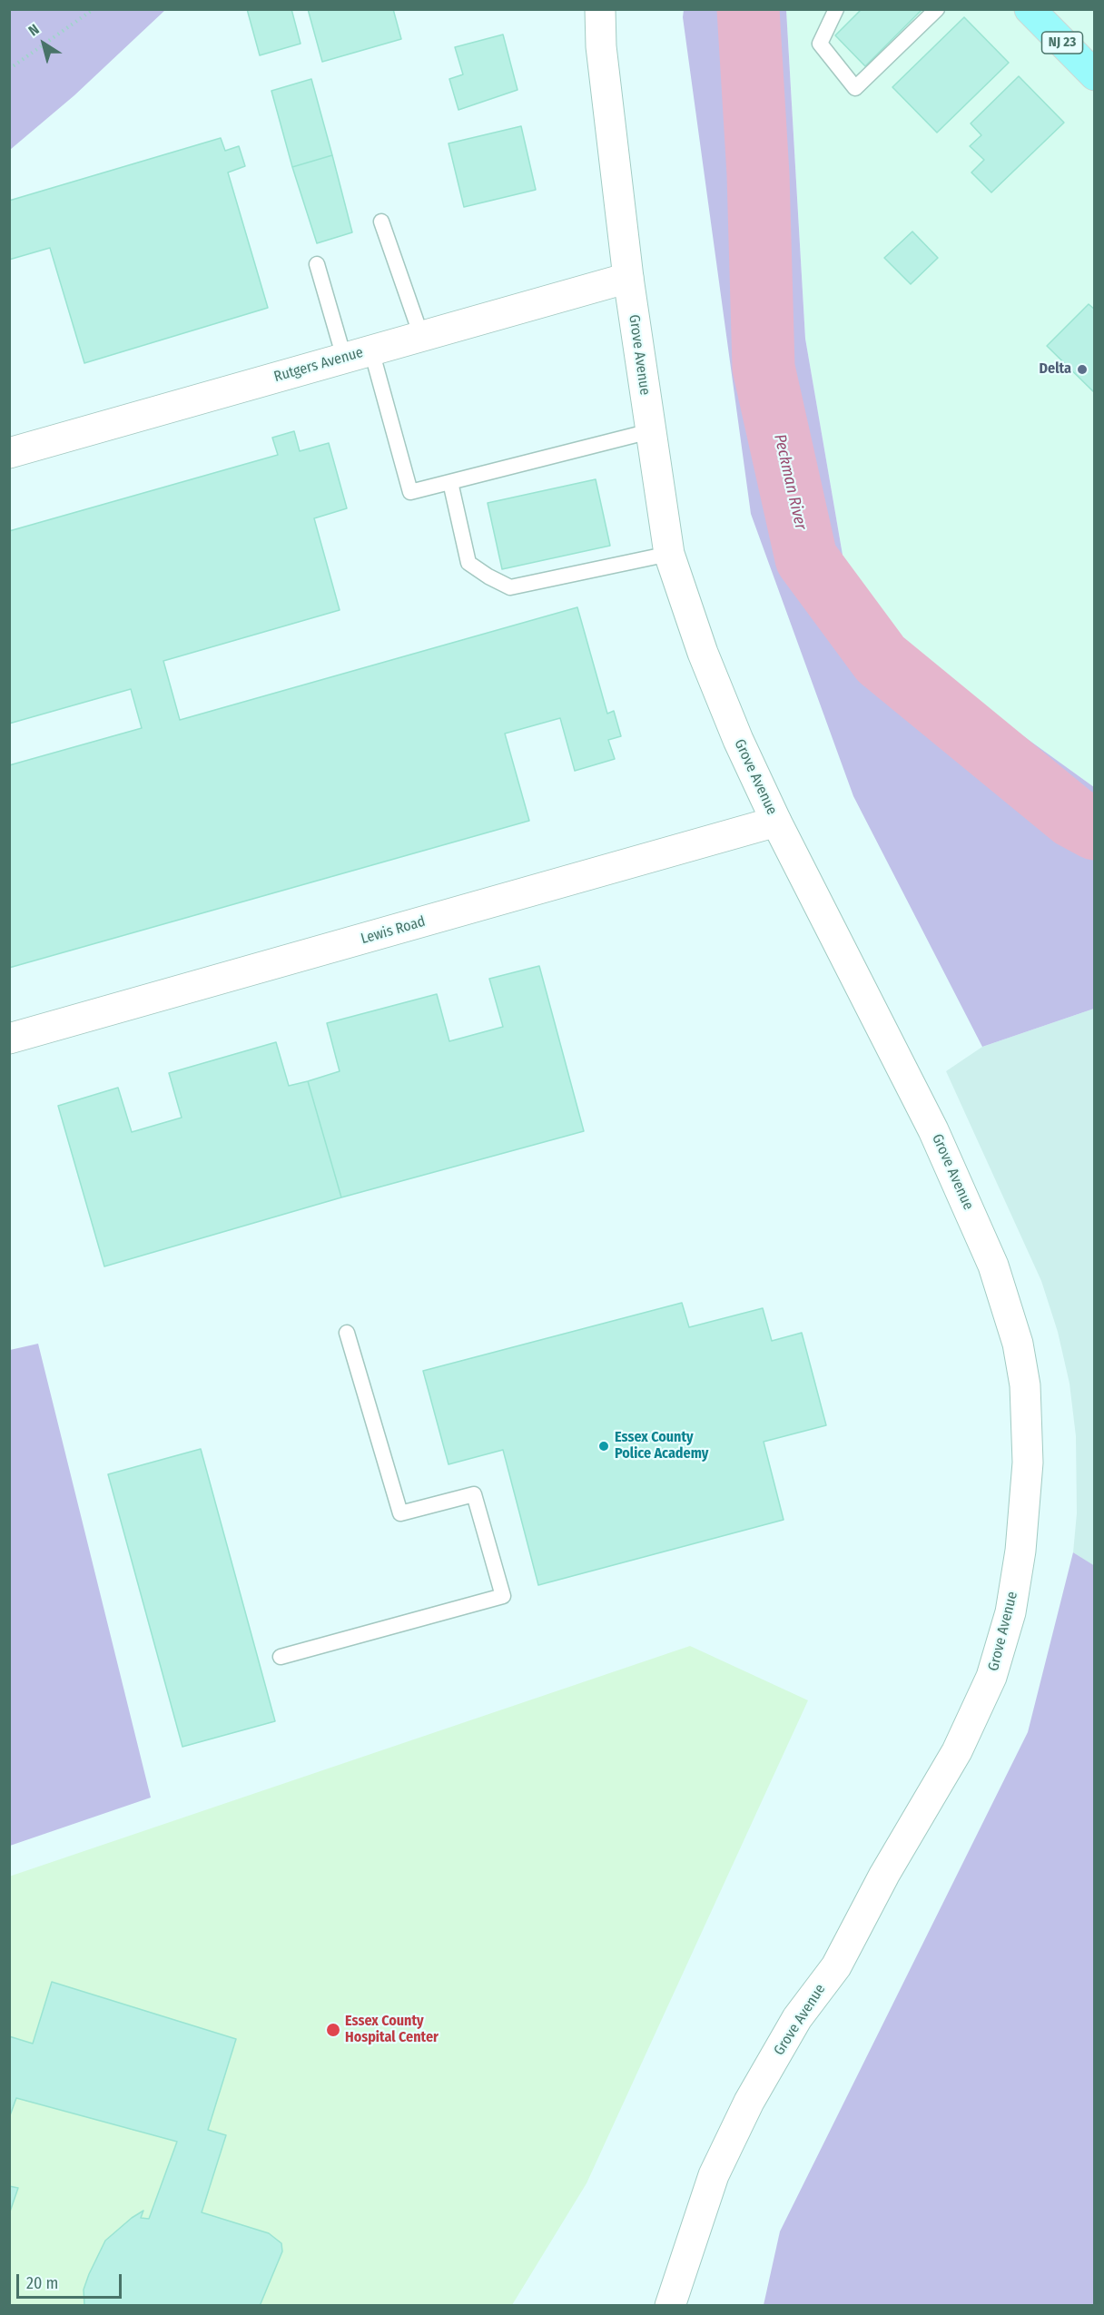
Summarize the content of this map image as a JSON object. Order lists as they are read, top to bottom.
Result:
{
  "streets": {
    "main road": ["NJ 23"],
    "street": ["Grove Avenue", "Rutgers Avenue", "Lewis Road"]
  },
  "crossings": [
    ["Grove Avenue", "Rutgers Avenue"],
    ["Grove Avenue", "Lewis Road"]
  ],
  "water": ["Peckman River"],
  "places": ["Delta", "Essex County Police Academy", "Essex County Hospital Center"],
  "scale_bar": "20 m",
  "north": "top left"
}
